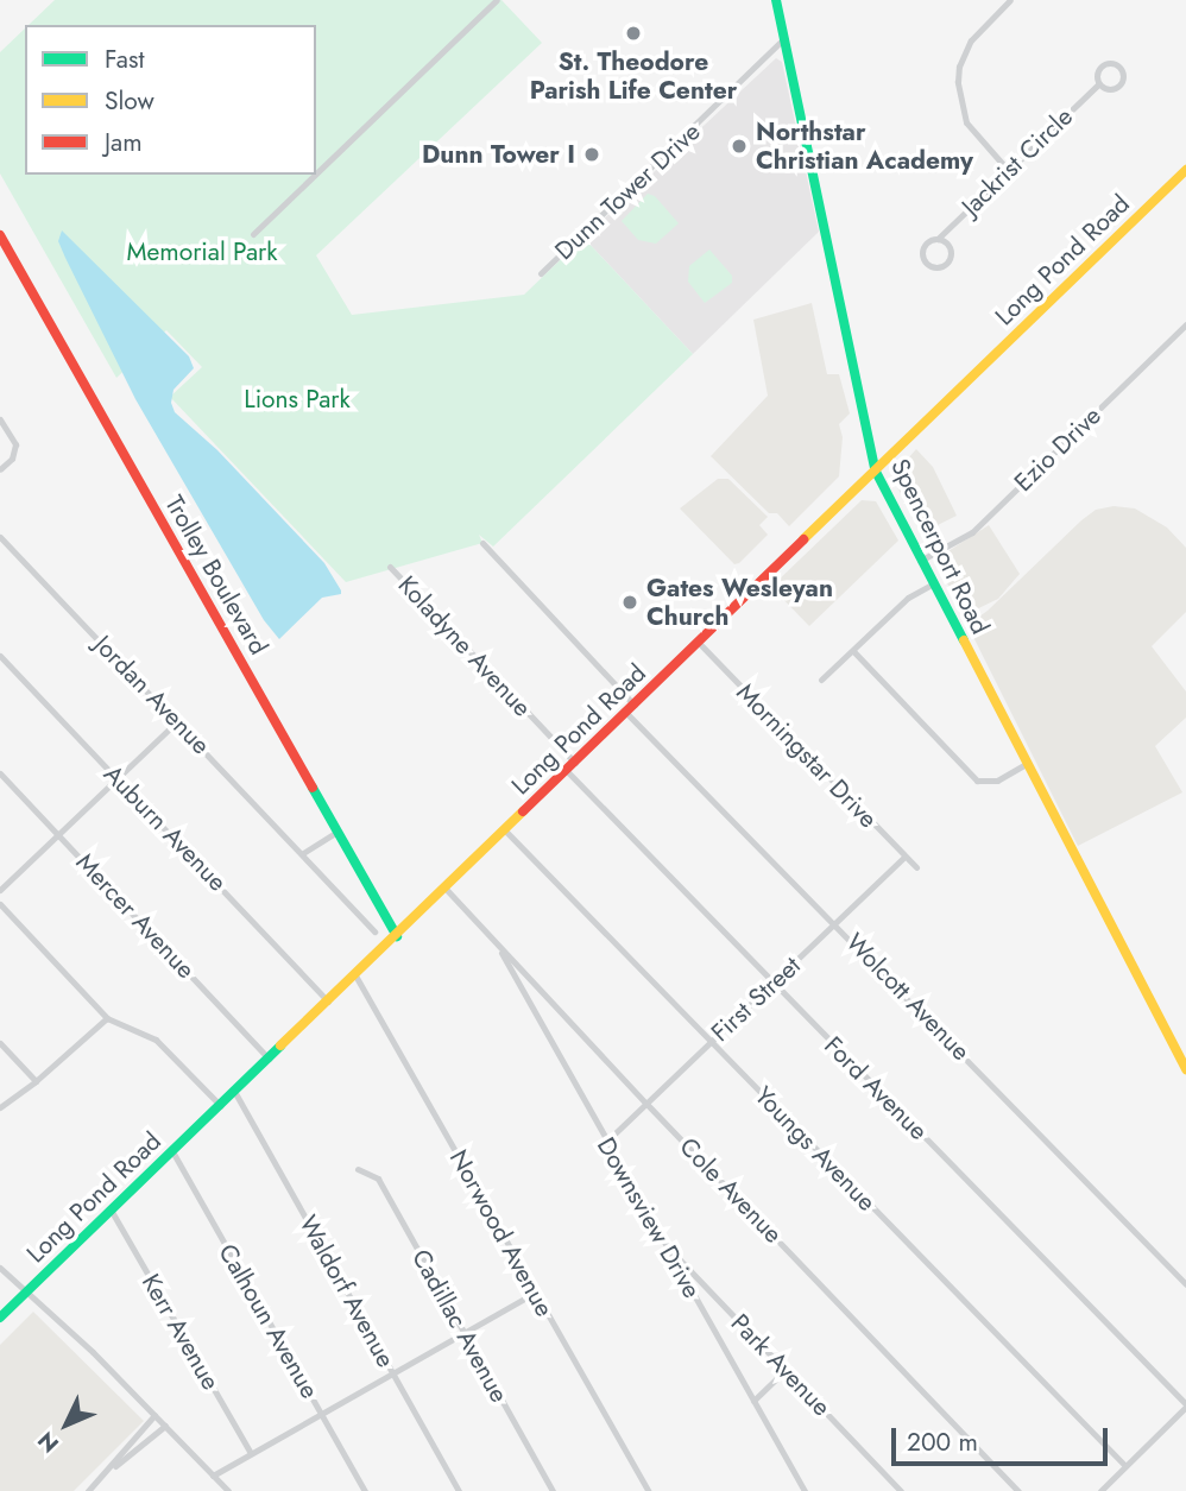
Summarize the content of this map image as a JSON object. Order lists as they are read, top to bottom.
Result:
{
  "streets": {
    "main road": ["Long Pond Road", "Spencerport Road", "Trolley Boulevard"],
    "street": [
      "Jackrist Circle",
      "Dunn Tower Drive",
      "Ezio Drive",
      "Koladyne Avenue",
      "Jordan Avenue",
      "Morningstar Drive",
      "Auburn Avenue",
      "Mercer Avenue",
      "Wolcott Avenue",
      "First Street",
      "Ford Avenue",
      "Youngs Avenue",
      "Cole Avenue",
      "Downsview Drive",
      "Norwood Avenue",
      "Waldorf Avenue",
      "Calhoun Avenue",
      "Cadillac Avenue",
      "Kerr Avenue",
      "Park Avenue"
    ]
  },
  "crossings": [
    ["Dunn Tower Drive", "Spencerport Road"],
    ["Long Pond Road", "Spencerport Road"],
    ["Long Pond Road", "Trolley Boulevard"],
    ["Long Pond Road", "Koladyne Avenue"],
    ["Long Pond Road", "Morningstar Drive"],
    ["Long Pond Road", "Auburn Avenue"],
    ["Long Pond Road", "Mercer Avenue"],
    ["Long Pond Road", "Wolcott Avenue"],
    ["Long Pond Road", "Ford Avenue"],
    ["Long Pond Road", "Youngs Avenue"],
    ["Long Pond Road", "Cole Avenue"],
    ["Long Pond Road", "Norwood Avenue"],
    ["Long Pond Road", "Waldorf Avenue"],
    ["Long Pond Road", "Calhoun Avenue"],
    ["Long Pond Road", "Kerr Avenue"],
    ["Ezio Drive", "Spencerport Road"],
    ["Morningstar Drive", "First Street"],
    ["Wolcott Avenue", "First Street"],
    ["First Street", "Ford Avenue"],
    ["First Street", "Youngs Avenue"],
    ["First Street", "Cole Avenue"],
    ["First Street", "Downsview Drive"],
    ["Cole Avenue", "Downsview Drive"],
    ["Downsview Drive", "Park Avenue"]
  ],
  "parks": ["Memorial Park", "Lions Park"],
  "places": [
    "St. Theodore Parish Life Center",
    "Northstar Christian Academy",
    "Dunn Tower I",
    "Gates Wesleyan Church"
  ],
  "legend": ["Fast", "Slow", "Jam"],
  "scale_bar": "200 m",
  "north": "bottom left"
}
